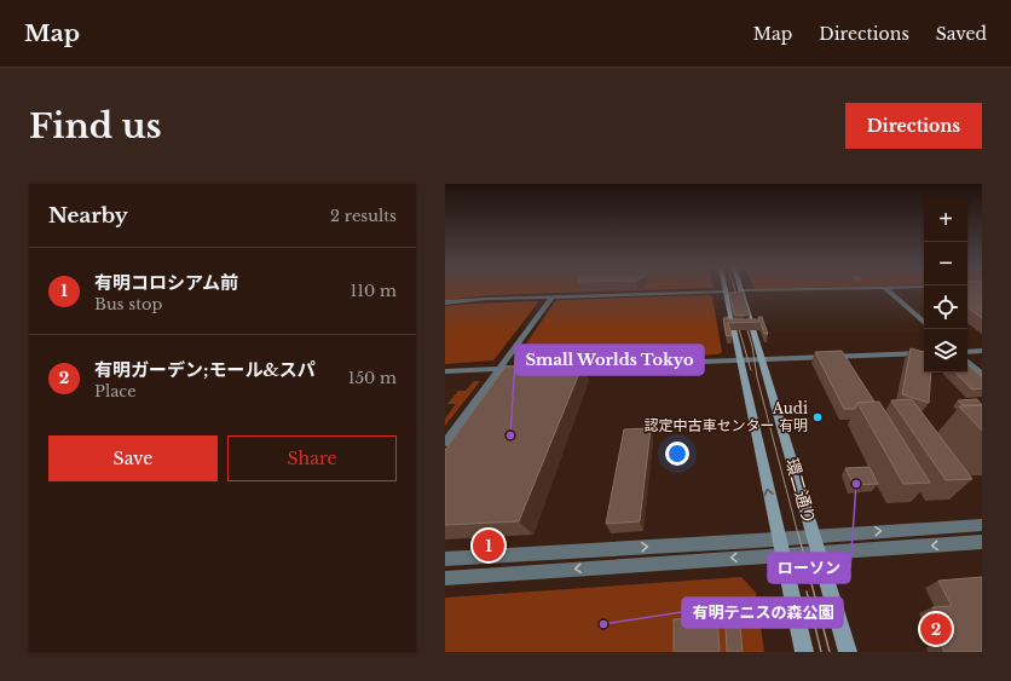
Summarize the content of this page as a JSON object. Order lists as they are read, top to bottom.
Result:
{
  "streets": {
    "main road": ["環二通り"]
  },
  "places": [
    "Audi 認定中古車センター 有明",
    "Small Worlds Tokyo",
    "ローソン",
    "有明テニスの森公園"
  ],
  "page": {
    "header": "Map",
    "nav": ["Map", "Directions", "Saved"],
    "buttons": [
      "Directions",
      ["Save", "Share"]
    ],
    "title": "Find us",
    "heading": ["Nearby", "2 results"],
    "map_buttons": ["+", "−"],
    "list": [
      {
        "mark": "1",
        "name": "有明コロシアム前",
        "note": "Bus stop",
        "value": "110 m"
      },
      {
        "mark": "2",
        "name": "有明ガーデン;モール&スパ",
        "note": "Place",
        "value": "150 m"
      }
    ],
    "pins": ["1", "2"]
  }
}
